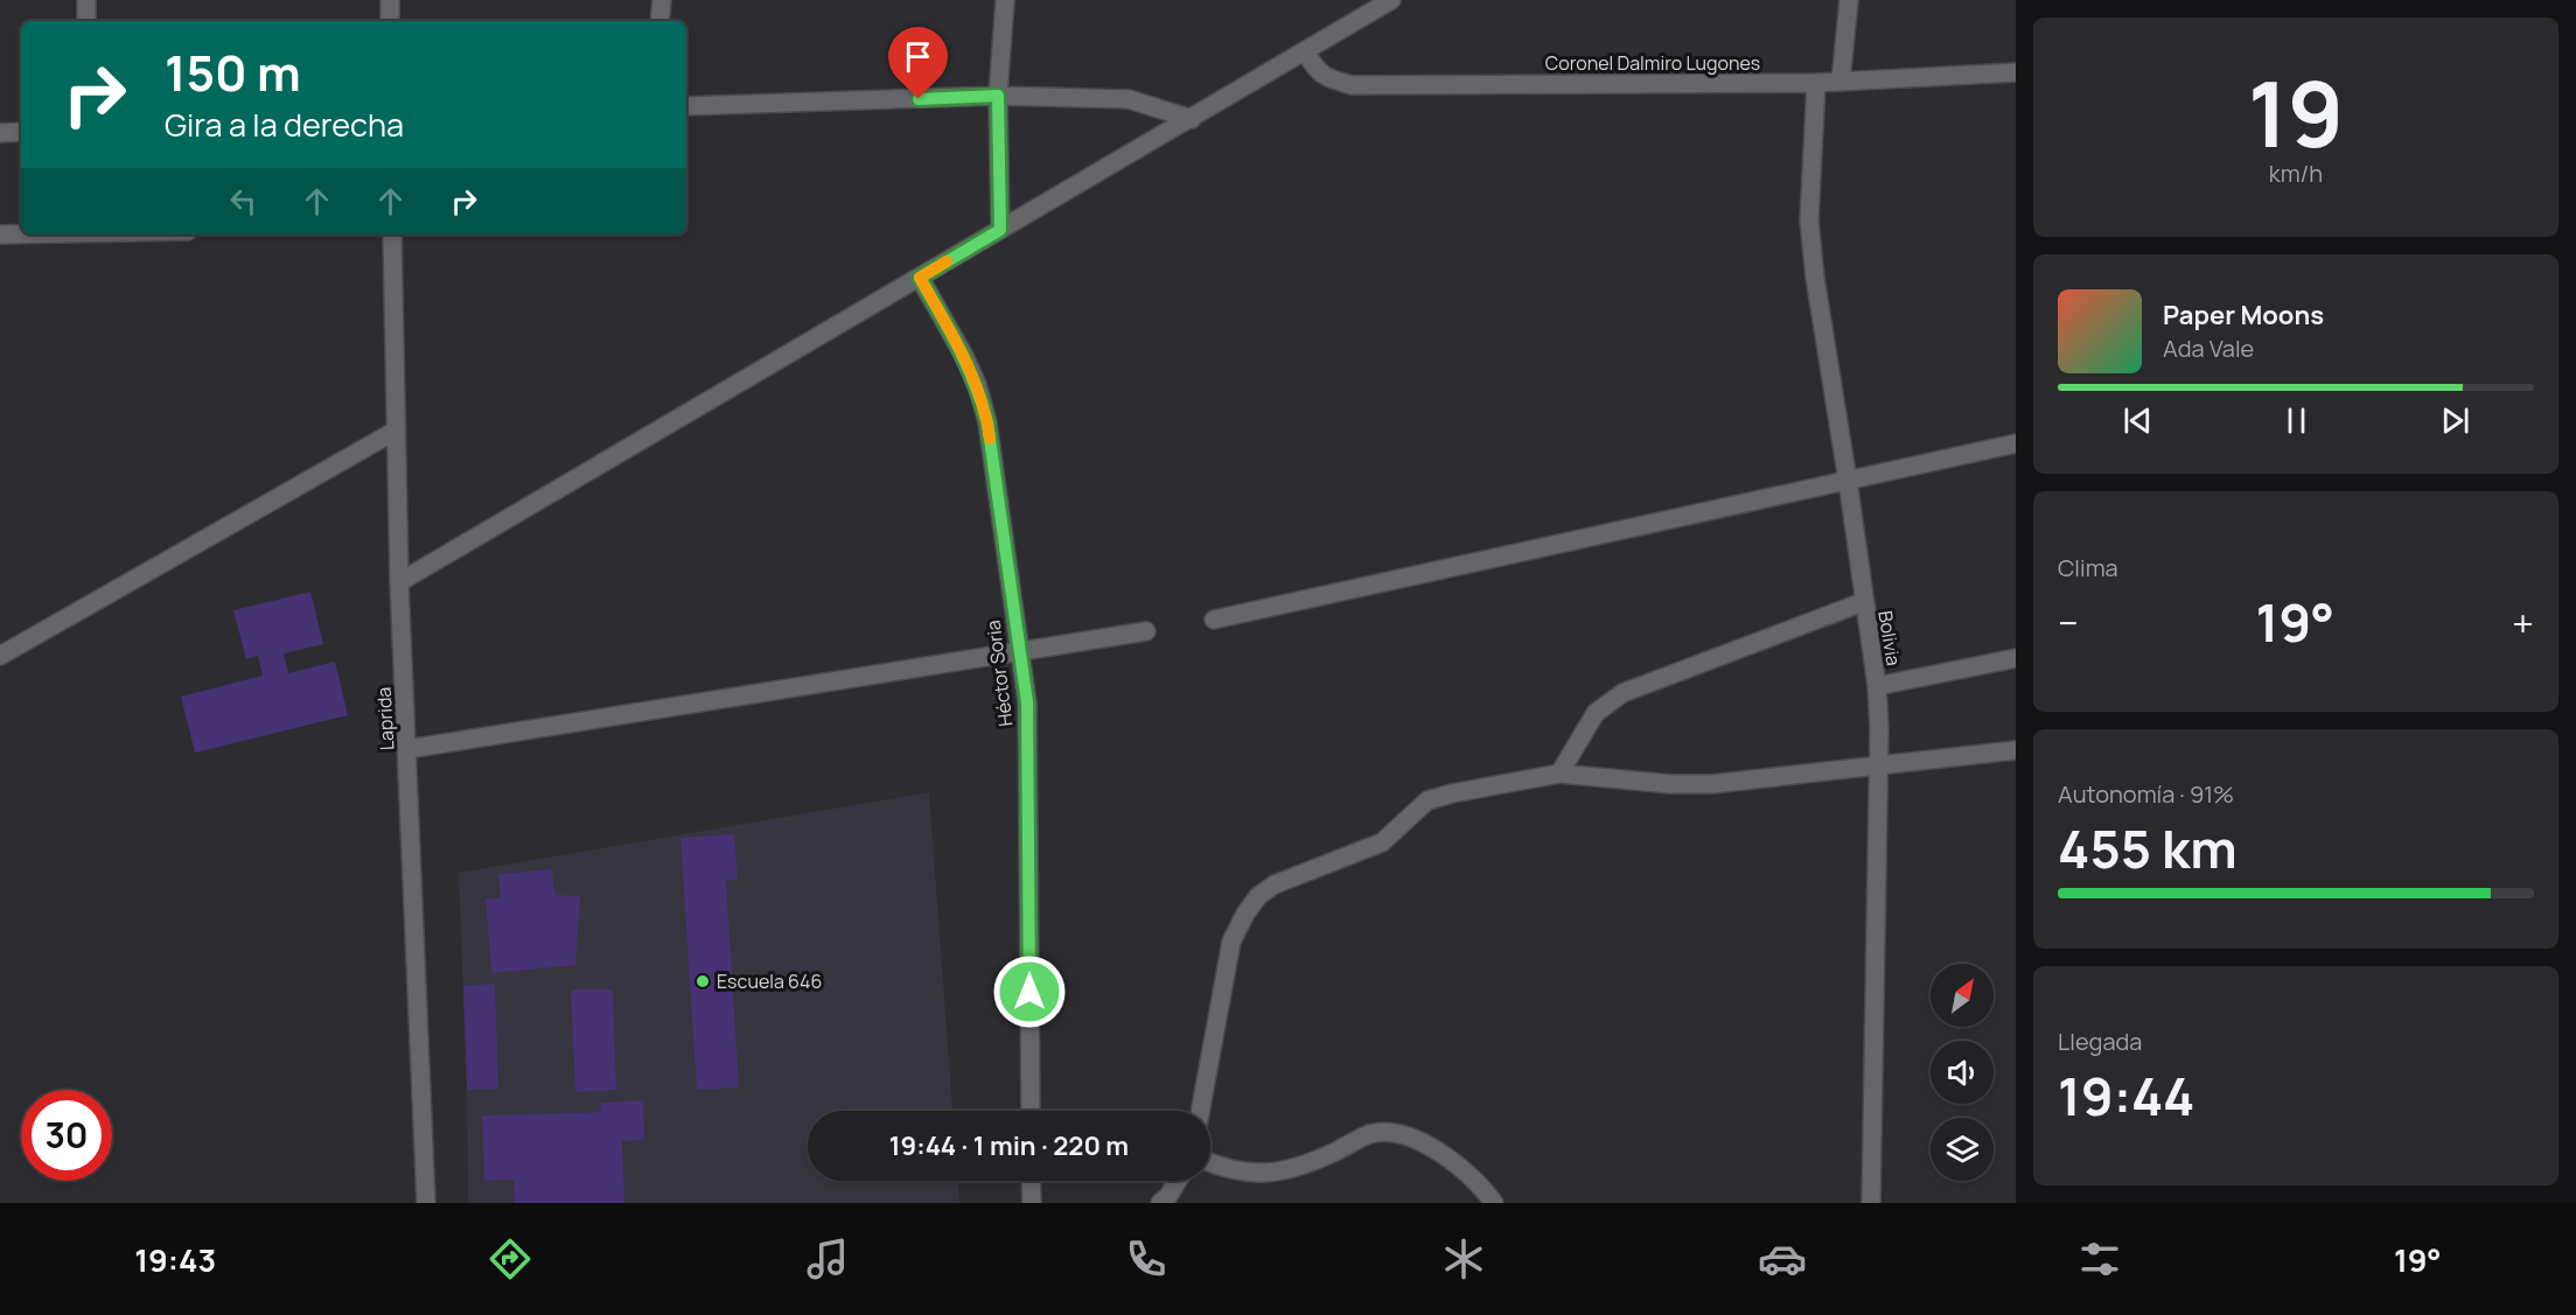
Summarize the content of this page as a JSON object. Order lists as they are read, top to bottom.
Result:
{
  "streets": {
    "street": [
      "Coronel Dalmiro Lugones",
      "Bolivia",
      "Héctor Soria",
      "Laprida"
    ]
  },
  "crossings": [
    ["Coronel Dalmiro Lugones", "Bolivia"]
  ],
  "places": ["Escuela 646"],
  "north": "top right",
  "page": {
    "tile": [
      ["19", "km/h"],
      "Clima",
      ["Autonomía · 91%", "455 km"],
      ["Llegada", "19:44"]
    ],
    "turn": ["150 m", "Gira a la derecha"],
    "song": ["Paper Moons", "Ada Vale"],
    "heat": ["−", "19°", "+"],
    "limit": "30",
    "trip": "19:44 · 1 min · 220 m",
    "tabs": ["19:43", "19°"]
  }
}
